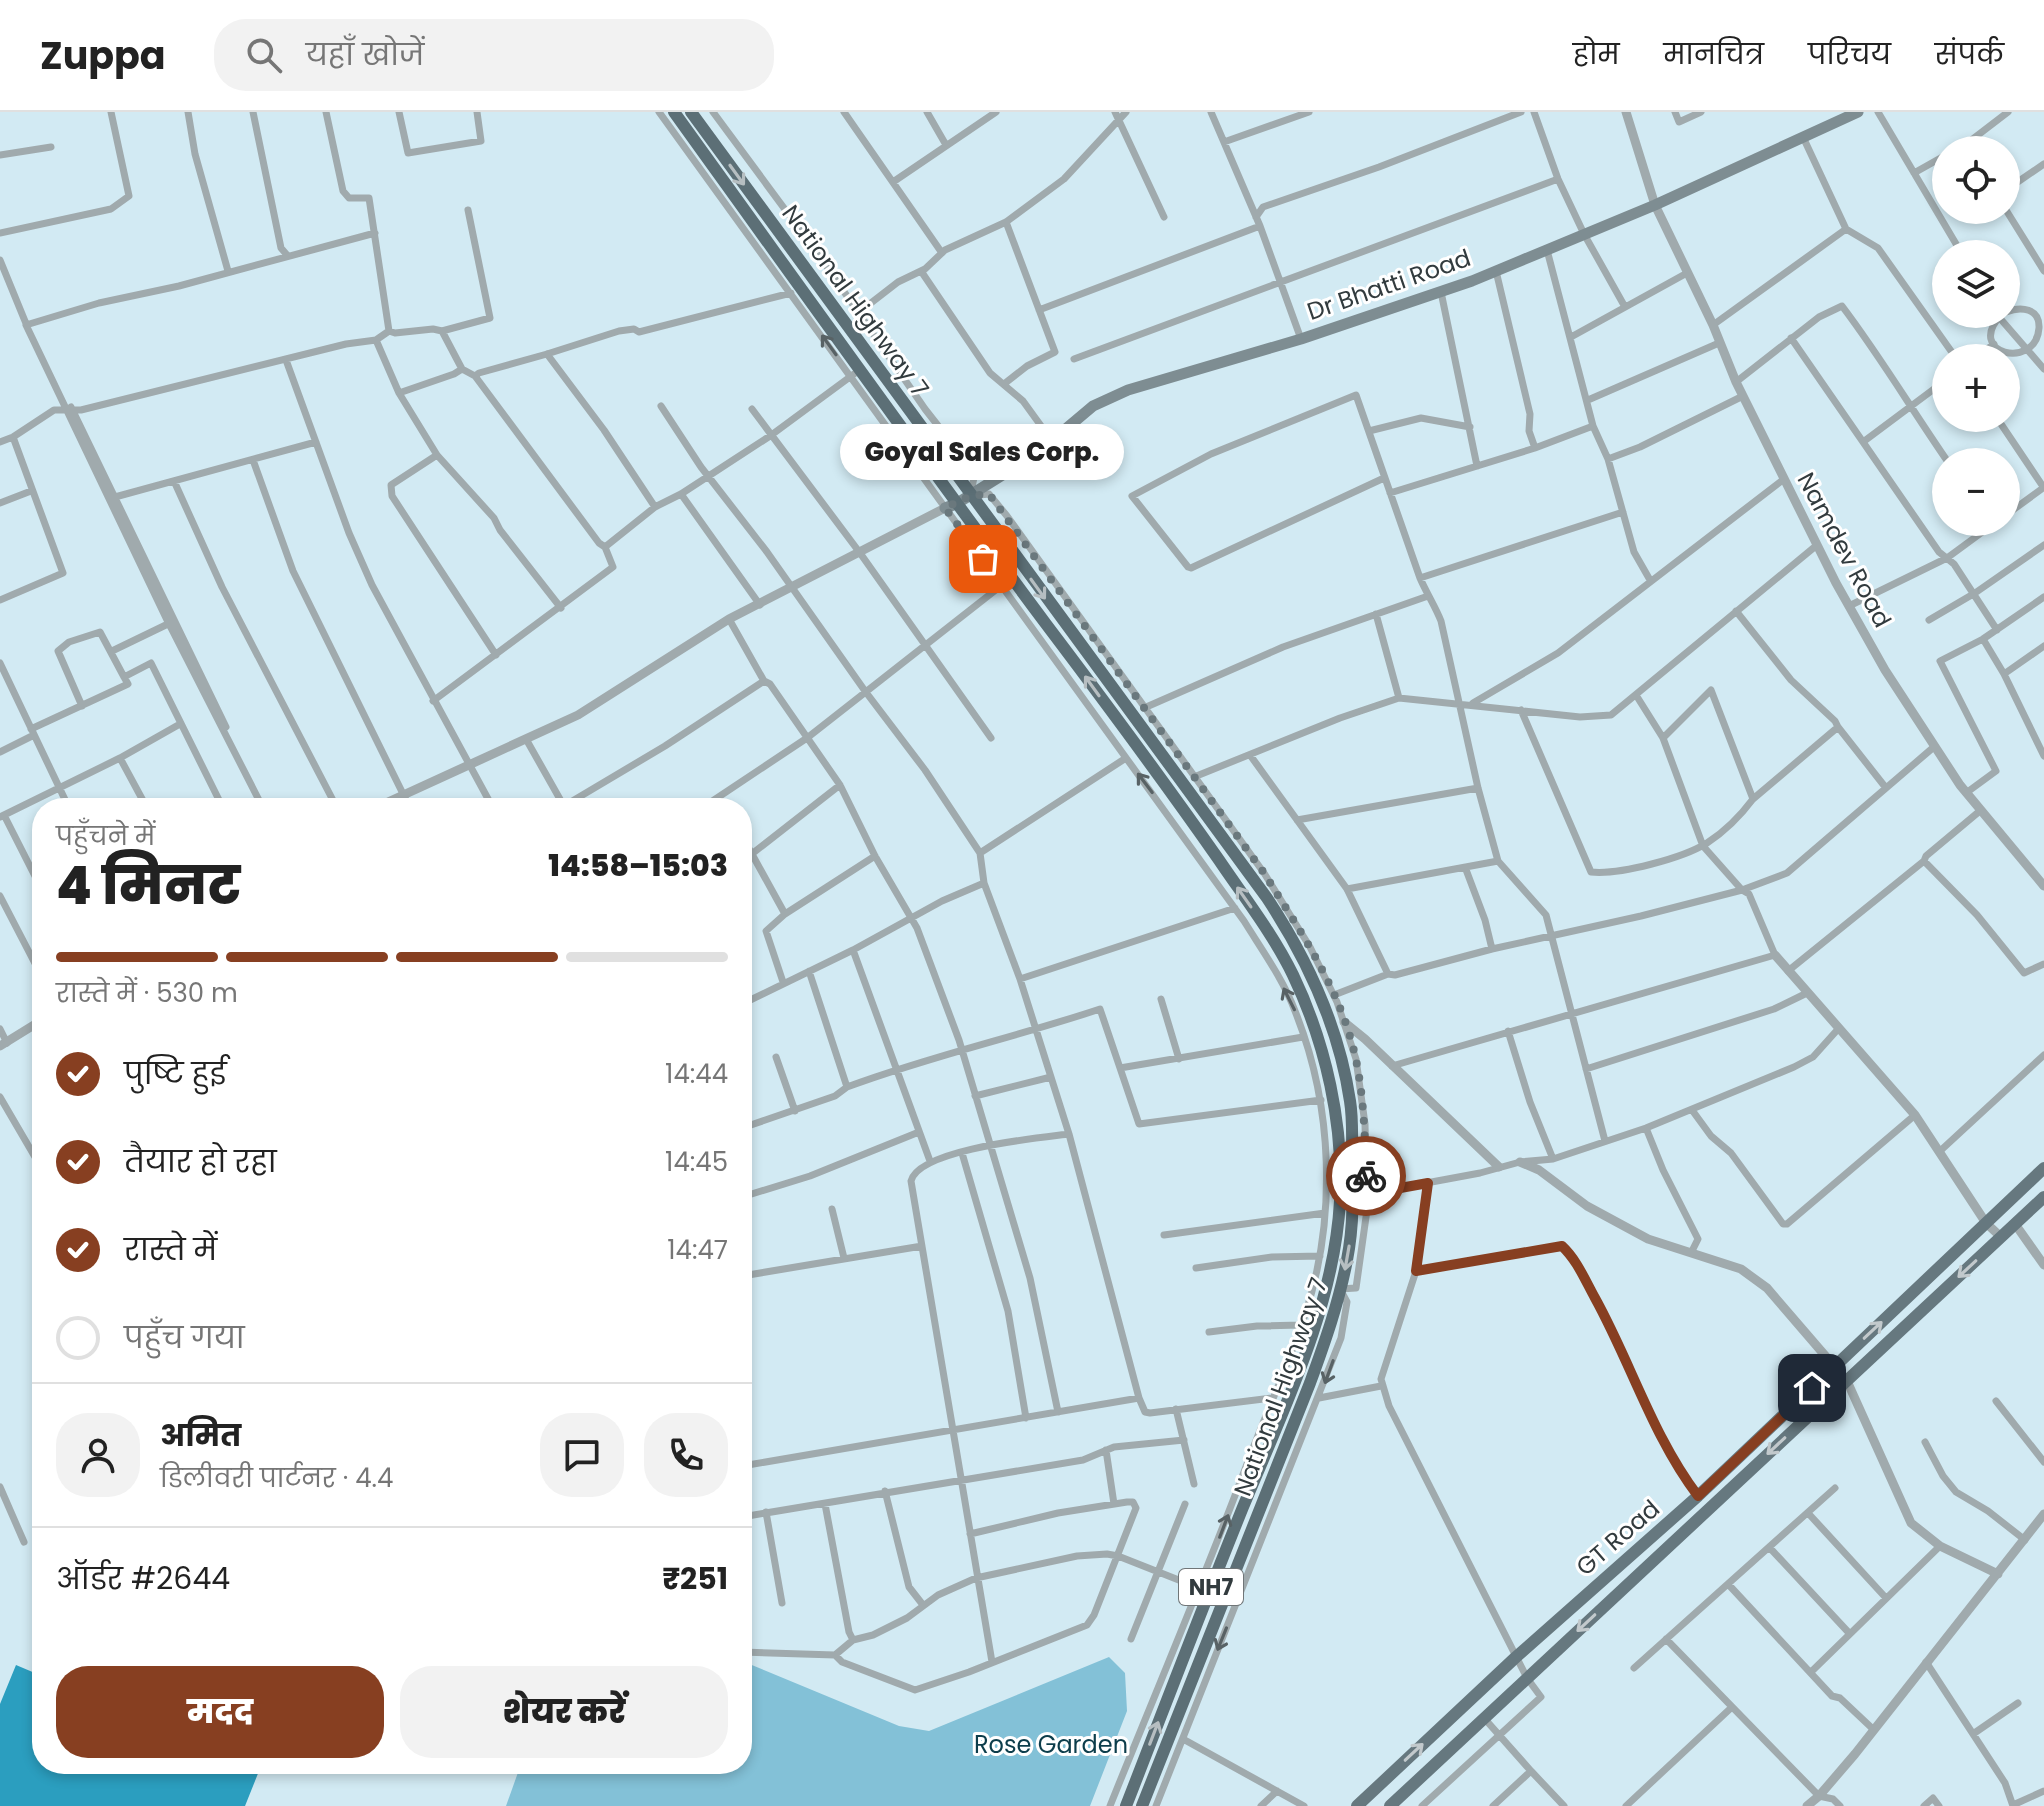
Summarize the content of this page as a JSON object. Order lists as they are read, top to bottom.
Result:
{
  "streets": {
    "highway": ["National Highway 7", "NH7"],
    "main road": ["Dr Bhatti Road", "GT Road"],
    "street": ["Namdev Road"]
  },
  "crossings": [
    ["Dr Bhatti Road", "National Highway 7"],
    ["Dr Bhatti Road", "Namdev Road"],
    ["Dr Bhatti Road", "NH7"]
  ],
  "parks": ["Rose Garden"],
  "places": ["Goyal Sales Corp."],
  "page": {
    "header": "Zuppa",
    "search": "यहाँ खोजें",
    "nav": [
      "होम",
      "मानचित्र",
      "परिचय",
      "संपर्क"
    ],
    "map_buttons": ["+", "−"],
    "bubble": "Goyal Sales Corp.",
    "heading": ["4 मिनट", "पहुँचने में", "14:58–15:03"],
    "panel": [
      "अमित",
      "डिलीवरी पार्टनर · 4.4",
      "ऑर्डर #2644",
      "₹251"
    ],
    "bar": "रास्ते में · 530 m",
    "list": [
      ["पुष्टि हुई", "14:44"],
      ["तैयार हो रहा", "14:45"],
      ["रास्ते में", "14:47"],
      "पहुँच गया"
    ],
    "buttons": ["मदद", "शेयर करें"]
  }
}
